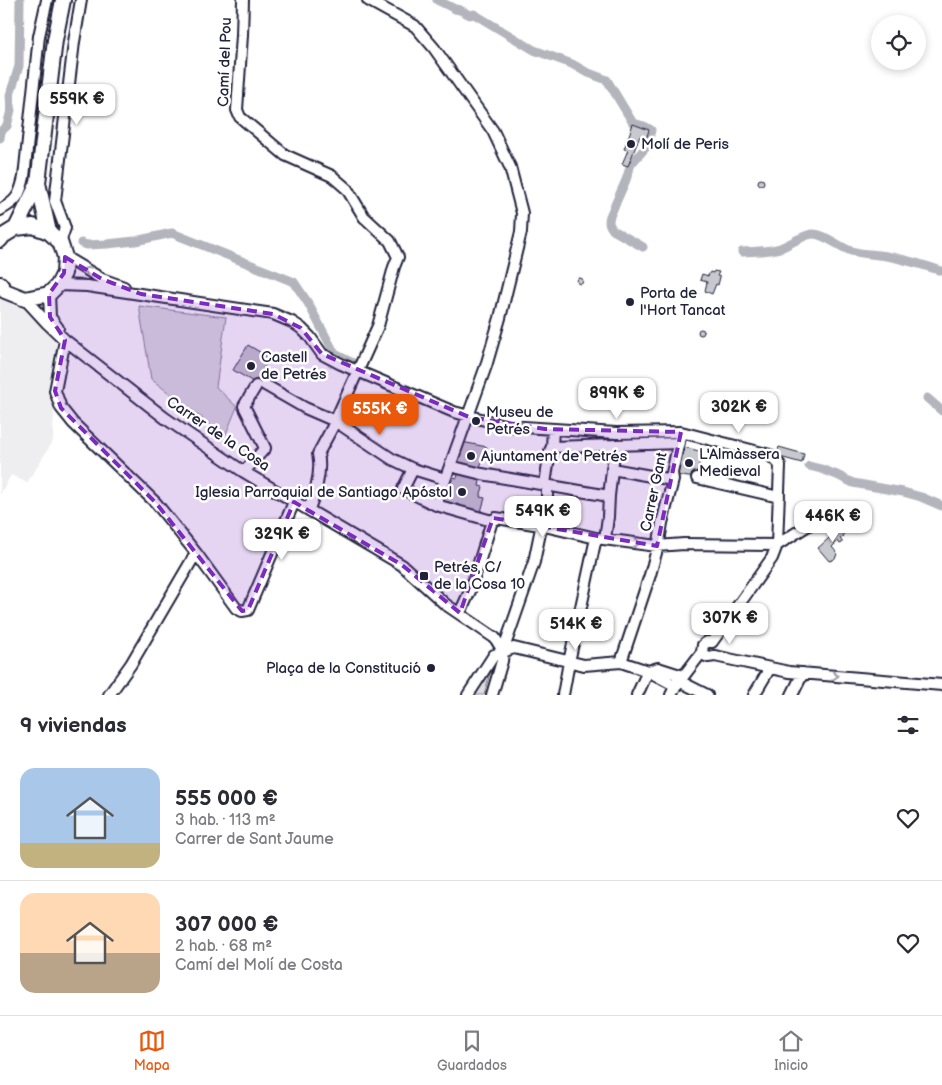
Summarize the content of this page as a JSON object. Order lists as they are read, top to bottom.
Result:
{
  "streets": {
    "street": ["Camí del Pou", "Carrer de la Cosa", "Carrer Gant"]
  },
  "places": {
    "other": [
      "Molí de Peris",
      "Porta de l'Hort Tancat",
      "Castell de Petrés",
      "Museu de Petrés",
      "Ajuntament de Petrés",
      "L'Almàssera Medieval",
      "Iglesia Parroquial de Santiago Apóstol",
      "Plaça de la Constitució"
    ],
    "transit": ["Petrés, C/ de la Cosa 10"]
  },
  "page": {
    "price": [
      "559K €",
      "899K €",
      "302K €",
      "555K €",
      "549K €",
      "446K €",
      "329K €",
      "307K €",
      "514K €"
    ],
    "heading": "9 viviendas",
    "list": [
      {
        "name": "555 000 €",
        "note": "3 hab. · 113 m² · Carrer de Sant Jaume"
      },
      {
        "name": "307 000 €",
        "note": "2 hab. · 68 m² · Camí del Molí de Costa"
      }
    ],
    "tabs": ["Mapa", "Guardados", "Inicio"]
  }
}
